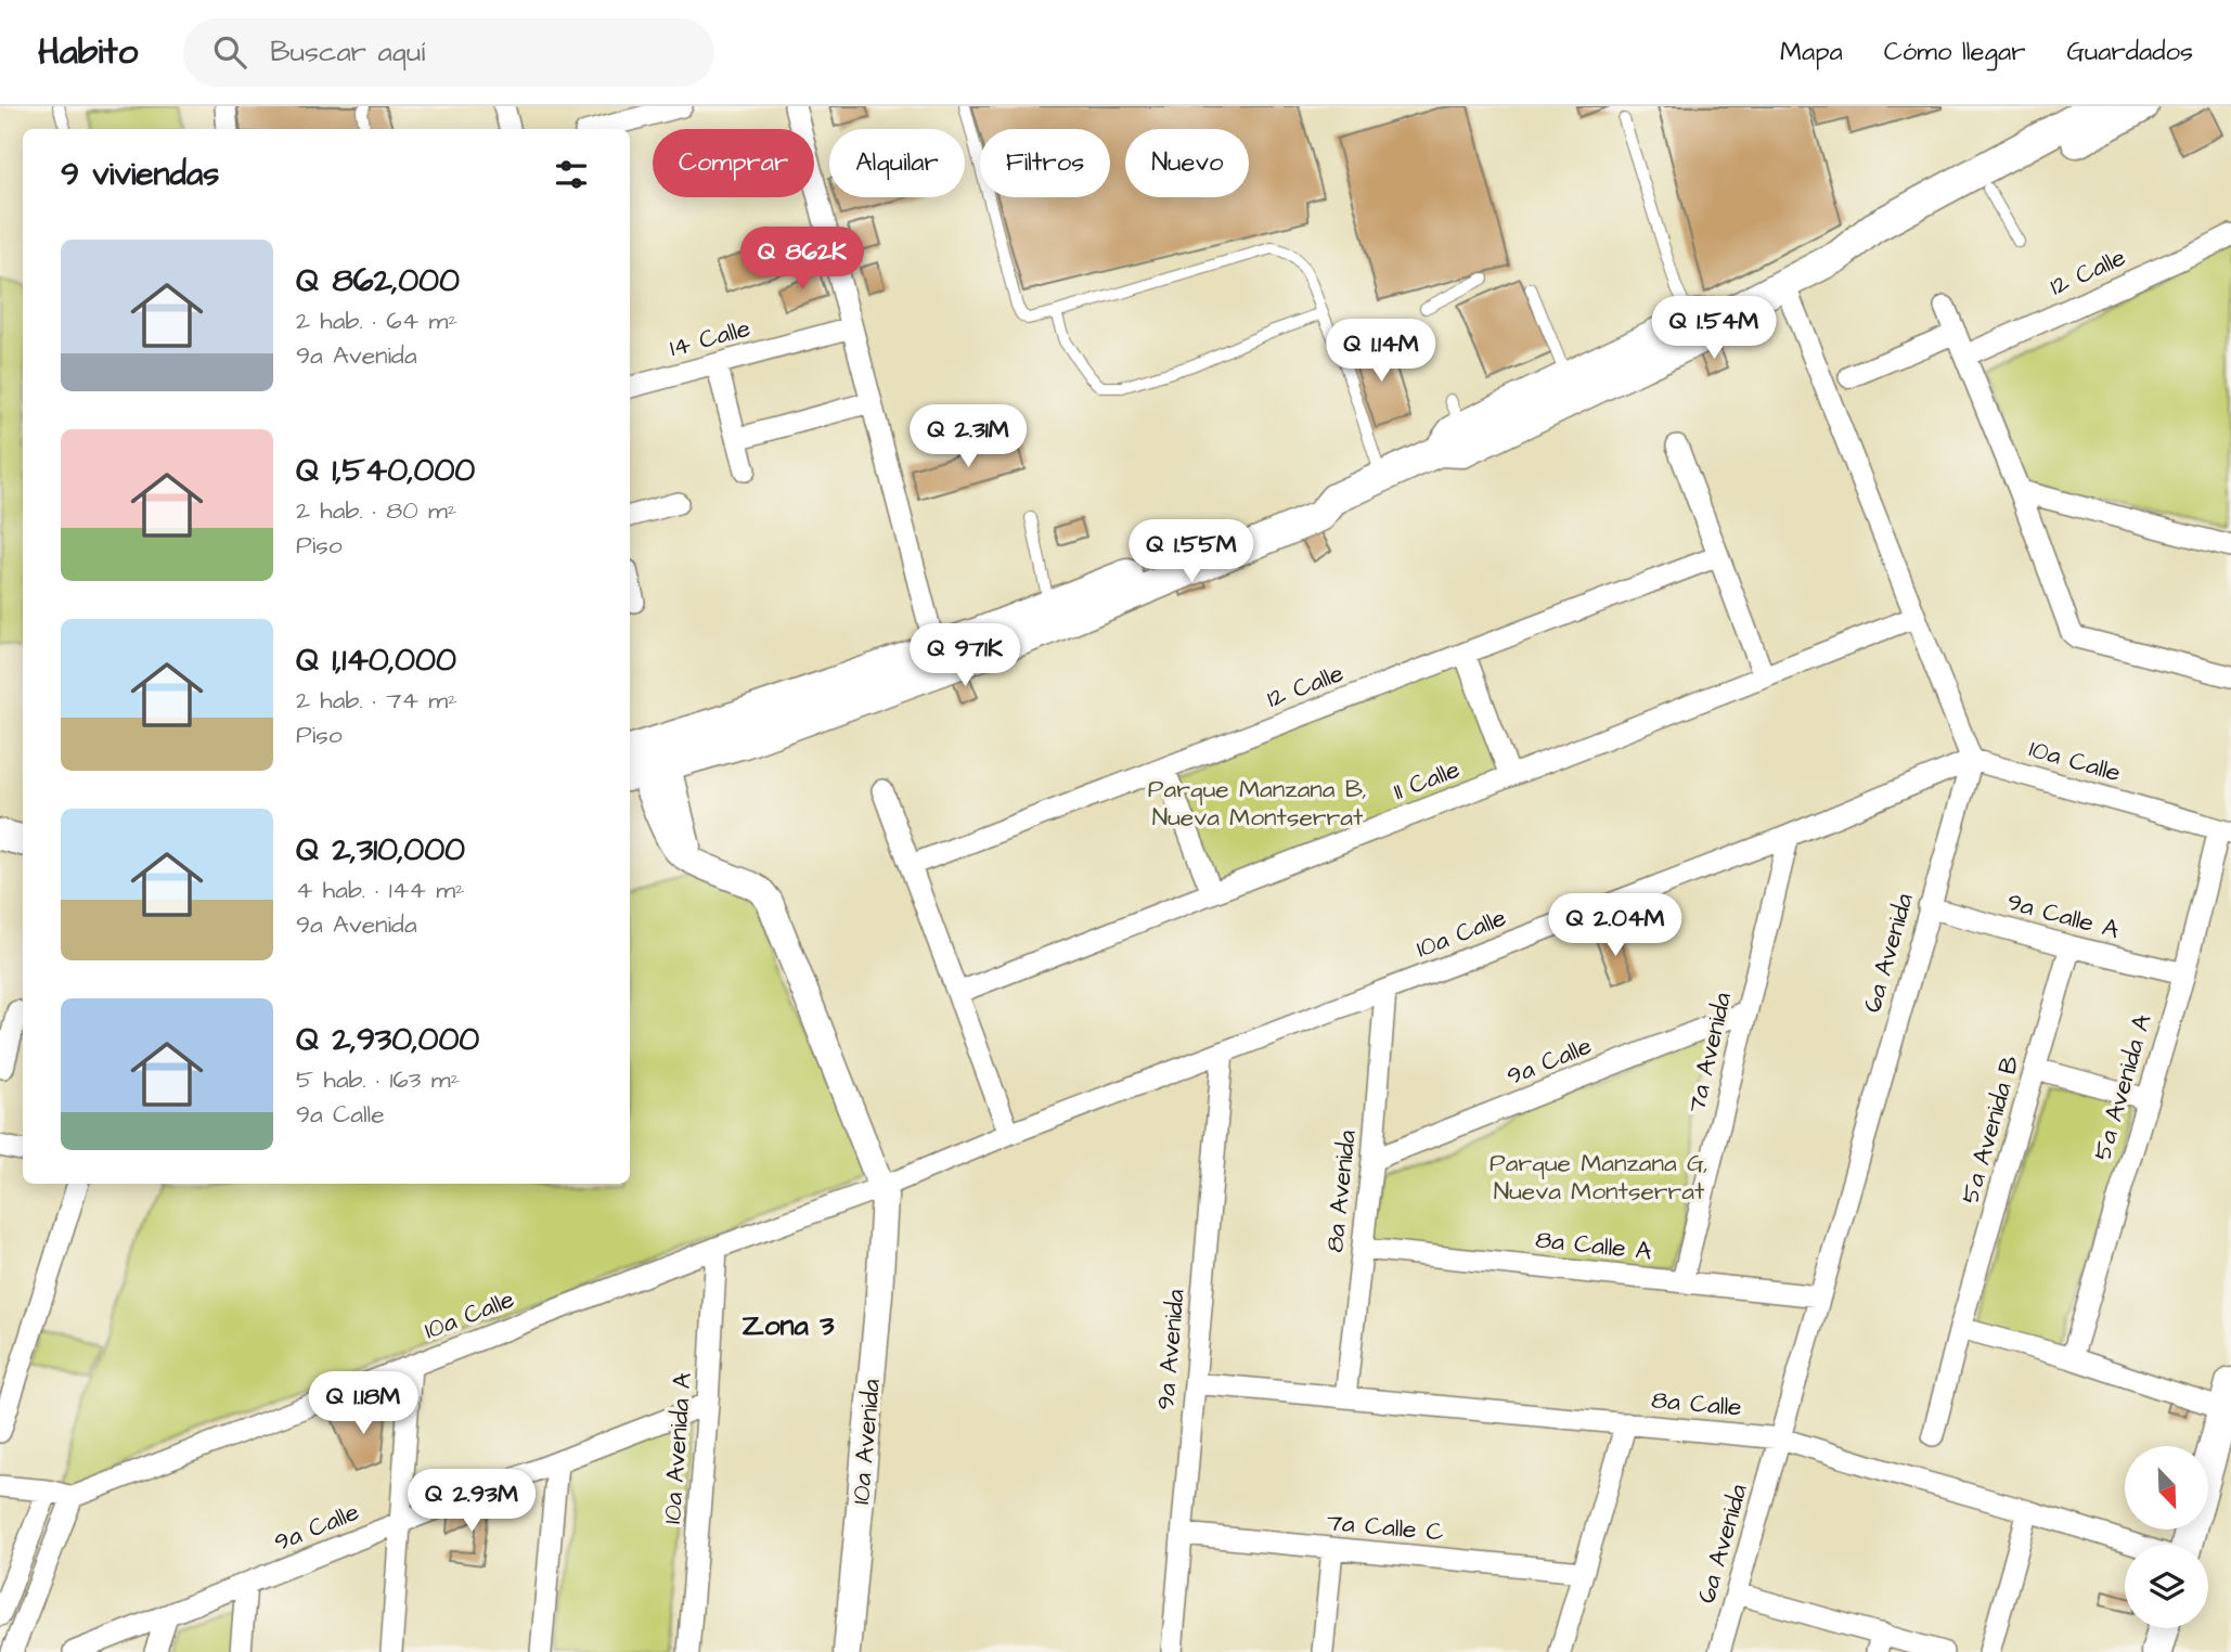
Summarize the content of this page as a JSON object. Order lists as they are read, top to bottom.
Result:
{
  "streets": {
    "street": [
      "12 Calle",
      "14 Calle",
      "10a Calle",
      "11 Calle",
      "9a Calle A",
      "6a Avenida",
      "7a Avenida",
      "9a Calle",
      "5a Avenida A",
      "5a Avenida B",
      "8a Avenida",
      "8a Calle A",
      "9a Avenida",
      "8a Calle",
      "10a Avenida",
      "10a Avenida A",
      "7a Calle C"
    ]
  },
  "crossings": [
    ["10a Calle", "6a Avenida"],
    ["10a Calle", "7a Avenida"],
    ["10a Calle", "5a Avenida A"],
    ["10a Calle", "8a Avenida"],
    ["10a Calle", "9a Avenida"],
    ["10a Calle", "10a Avenida"],
    ["10a Calle", "10a Avenida A"],
    ["9a Calle A", "6a Avenida"],
    ["9a Calle A", "5a Avenida A"],
    ["9a Calle A", "5a Avenida B"],
    ["6a Avenida", "8a Calle A"],
    ["6a Avenida", "8a Calle"],
    ["7a Avenida", "9a Calle"],
    ["7a Avenida", "8a Calle A"],
    ["9a Calle", "8a Avenida"],
    ["9a Calle", "10a Avenida A"],
    ["8a Avenida", "8a Calle A"],
    ["8a Avenida", "8a Calle"],
    ["9a Avenida", "8a Calle"],
    ["9a Avenida", "7a Calle C"]
  ],
  "districts": ["Zona 3"],
  "parks": ["Parque Manzana B, Nueva Montserrat", "Parque Manzana G, Nueva Montserrat"],
  "north": "bottom right",
  "page": {
    "header": "Habito",
    "search": "Buscar aquí",
    "nav": ["Mapa", "Cómo llegar", "Guardados"],
    "chip": [
      "Comprar",
      "Alquilar",
      "Filtros",
      "Nuevo"
    ],
    "heading": "9 viviendas",
    "list": [
      {
        "name": "Q 862,000",
        "note": "2 hab. · 64 m² · 9a Avenida"
      },
      {
        "name": "Q 1,540,000",
        "note": "2 hab. · 80 m² · Piso"
      },
      {
        "name": "Q 1,140,000",
        "note": "2 hab. · 74 m² · Piso"
      },
      {
        "name": "Q 2,310,000",
        "note": "4 hab. · 144 m² · 9a Avenida"
      },
      {
        "name": "Q 2,930,000",
        "note": "5 hab. · 163 m² · 9a Calle"
      }
    ],
    "price": [
      "Q 862K",
      "Q 1.54M",
      "Q 1.14M",
      "Q 2.31M",
      "Q 1.55M",
      "Q 971K",
      "Q 2.04M",
      "Q 1.18M",
      "Q 2.93M"
    ]
  }
}
